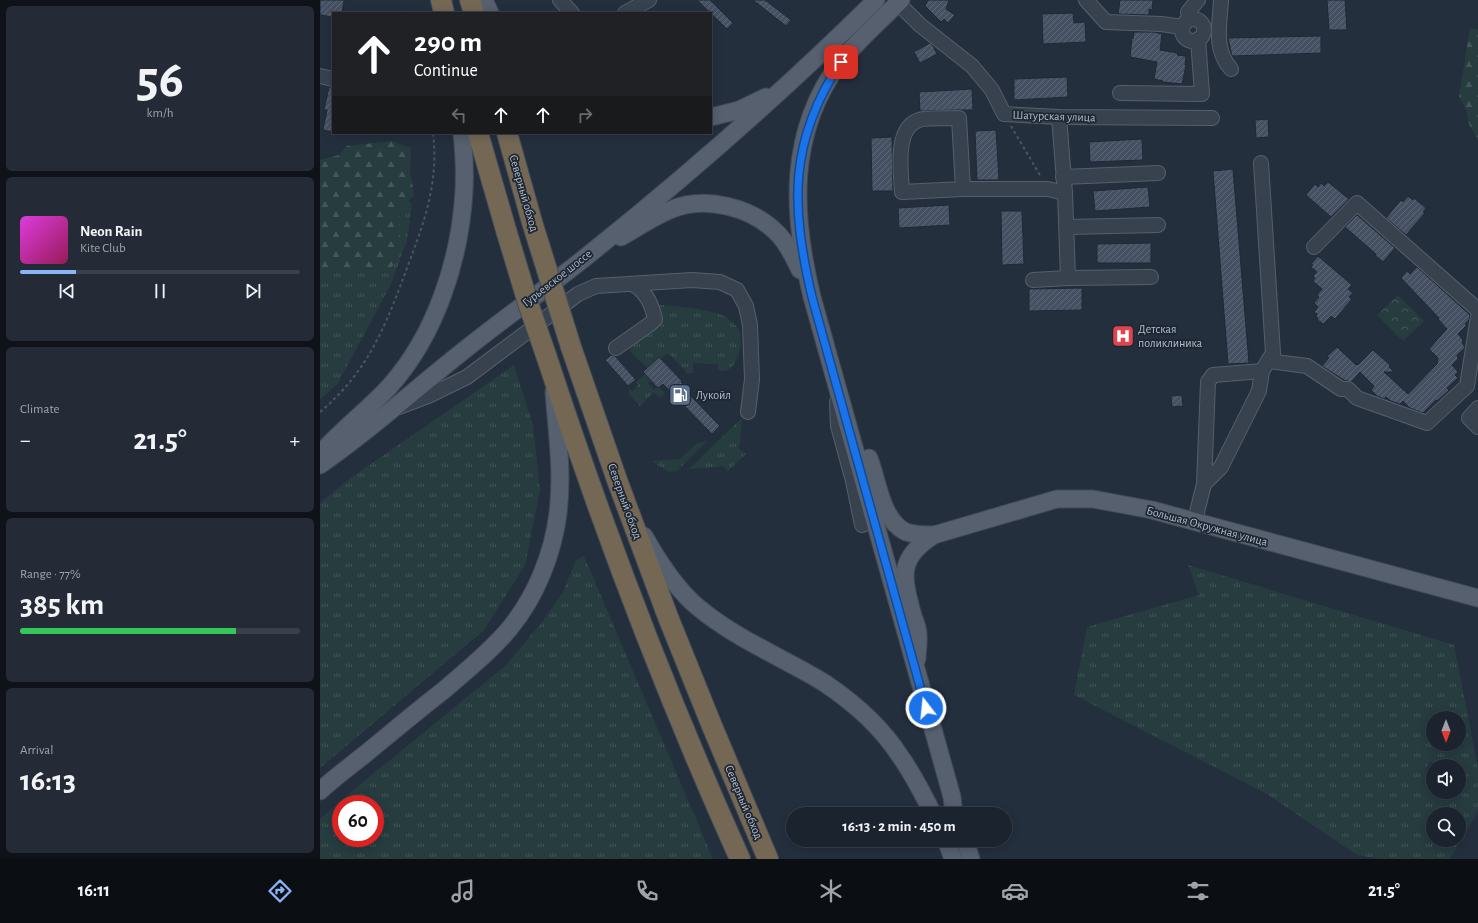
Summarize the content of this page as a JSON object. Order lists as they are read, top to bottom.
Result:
{
  "streets": {
    "highway": ["Северный обход"],
    "main road": ["Гурьевское шоссе", "Большая Окружная улица"],
    "street": ["Шатурская улица"]
  },
  "places": {
    "hospital": ["Детская поликлиника"],
    "fuel station": ["Лукойл"]
  },
  "north": "bottom",
  "page": {
    "tile": [
      ["56", "km/h"],
      "Climate",
      ["Range · 77%", "385 km"],
      ["Arrival", "16:13"]
    ],
    "turn": ["290 m", "Continue"],
    "song": ["Neon Rain", "Kite Club"],
    "heat": ["−", "21.5°", "+"],
    "limit": "60",
    "trip": "16:13 · 2 min · 450 m",
    "tabs": ["16:11", "21.5°"]
  }
}
